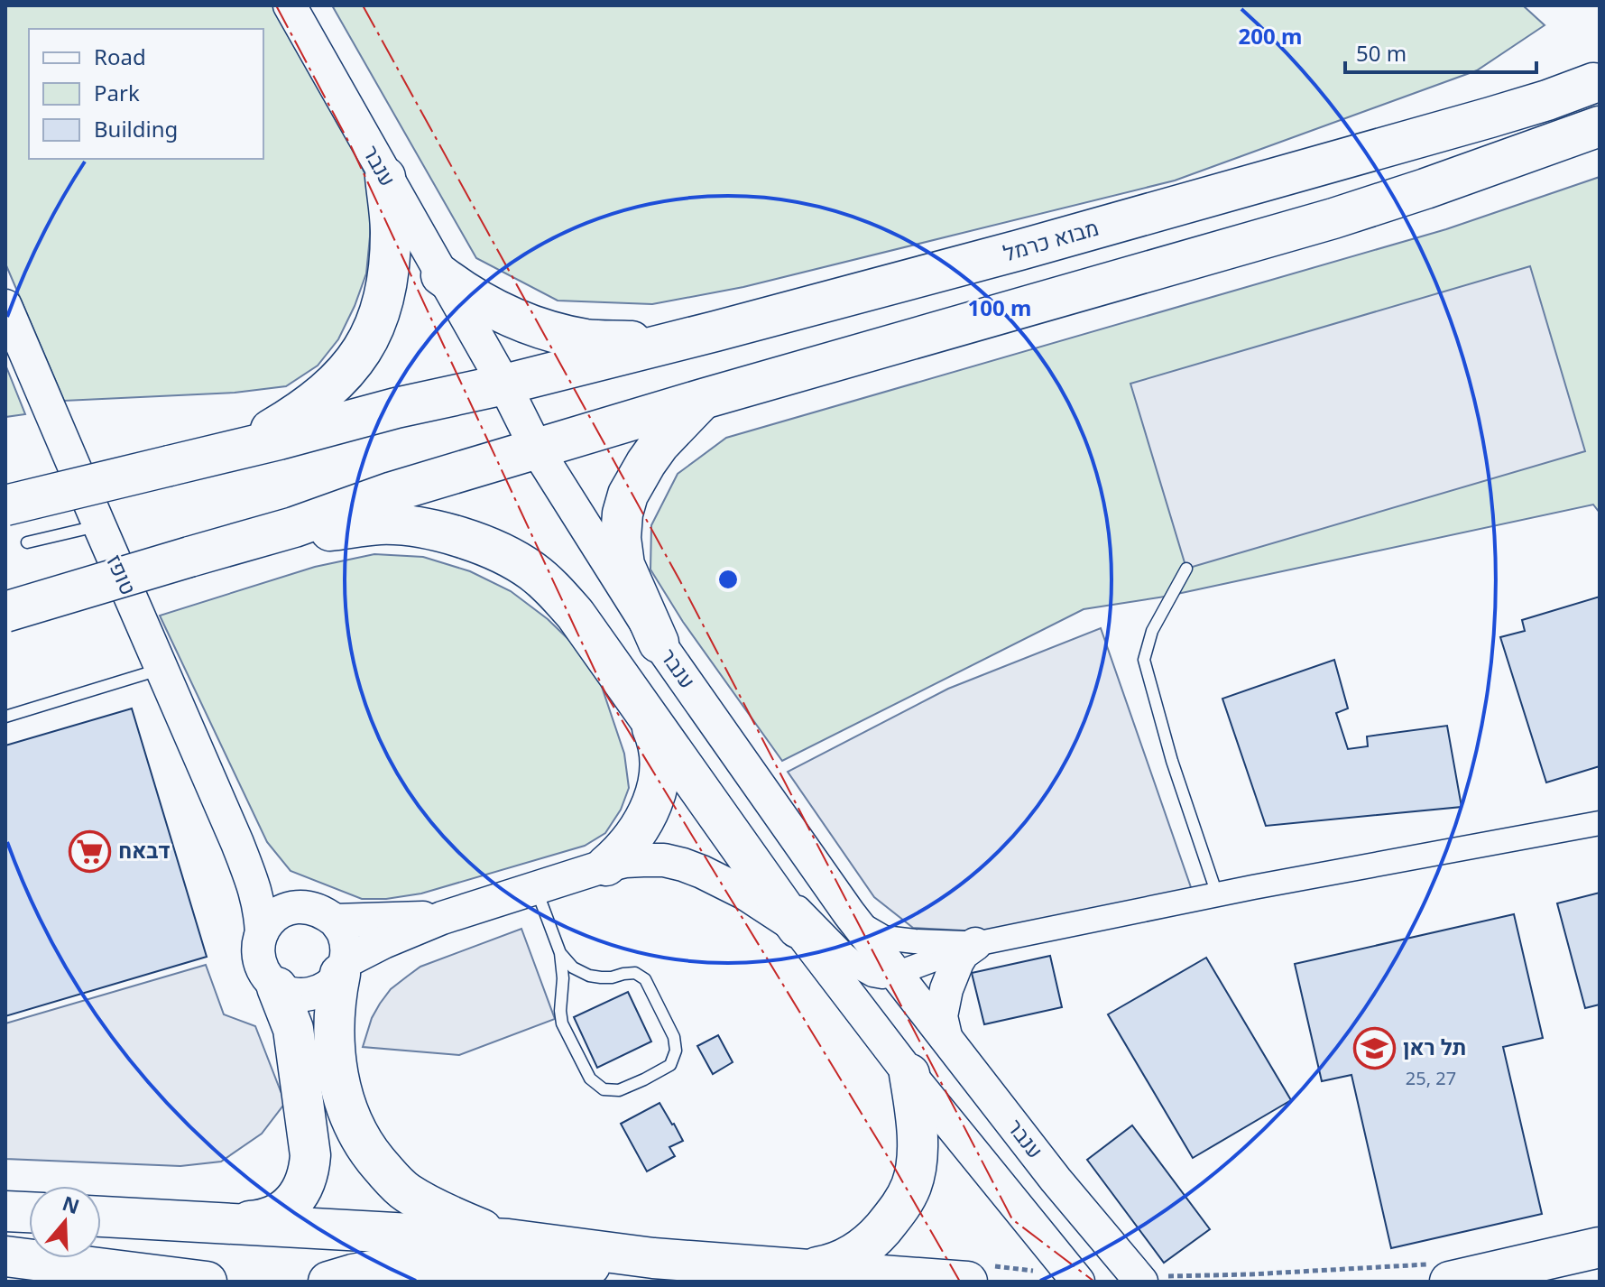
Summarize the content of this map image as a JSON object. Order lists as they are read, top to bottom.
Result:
{
  "streets": {
    "highway": ["מבוא כרמל"],
    "street": ["ענבר", "טופז"]
  },
  "crossings": [
    ["ענבר", "מבוא כרמל"]
  ],
  "places": {
    "supermarket": ["דבאח"],
    "school or university": ["תל ראן"]
  },
  "house_numbers": ["25, 27"],
  "legend": ["Road", "Park", "Building"],
  "scale_bar": "50 m",
  "north": "top",
  "rings": ["200 m", "100 m"]
}
